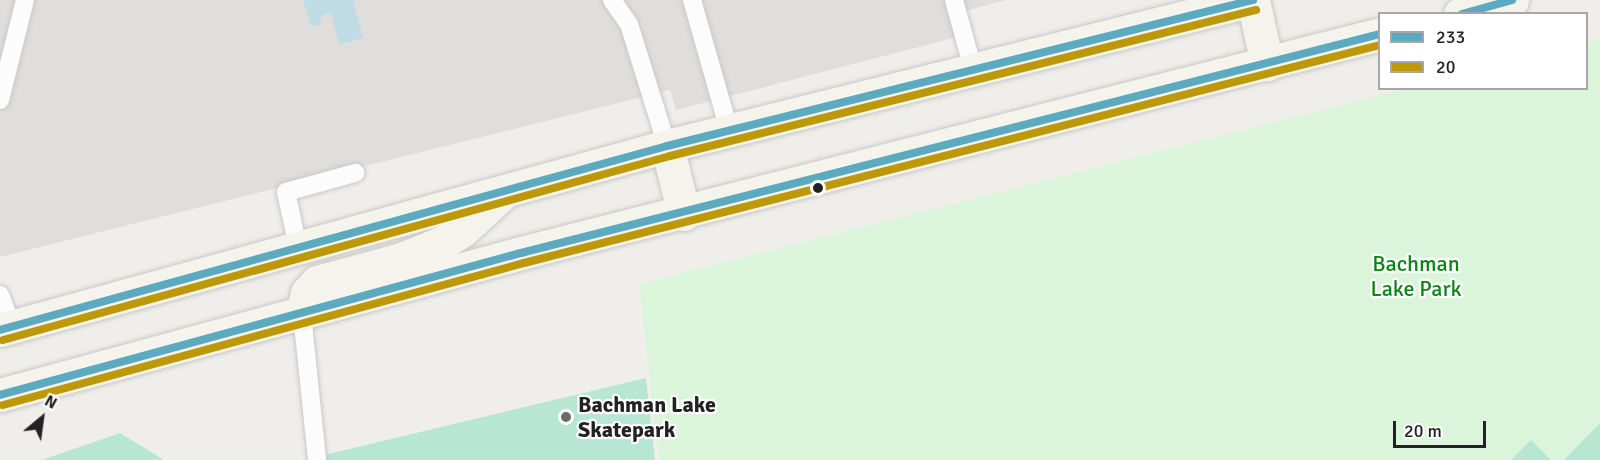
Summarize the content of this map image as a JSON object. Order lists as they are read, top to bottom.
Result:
{
  "parks": ["Bachman Lake Park"],
  "places": ["Bachman Lake Skatepark"],
  "lines": ["transit line 233", "transit line 20"],
  "legend": ["233", "20"],
  "scale_bar": "20 m",
  "north": "top right"
}
